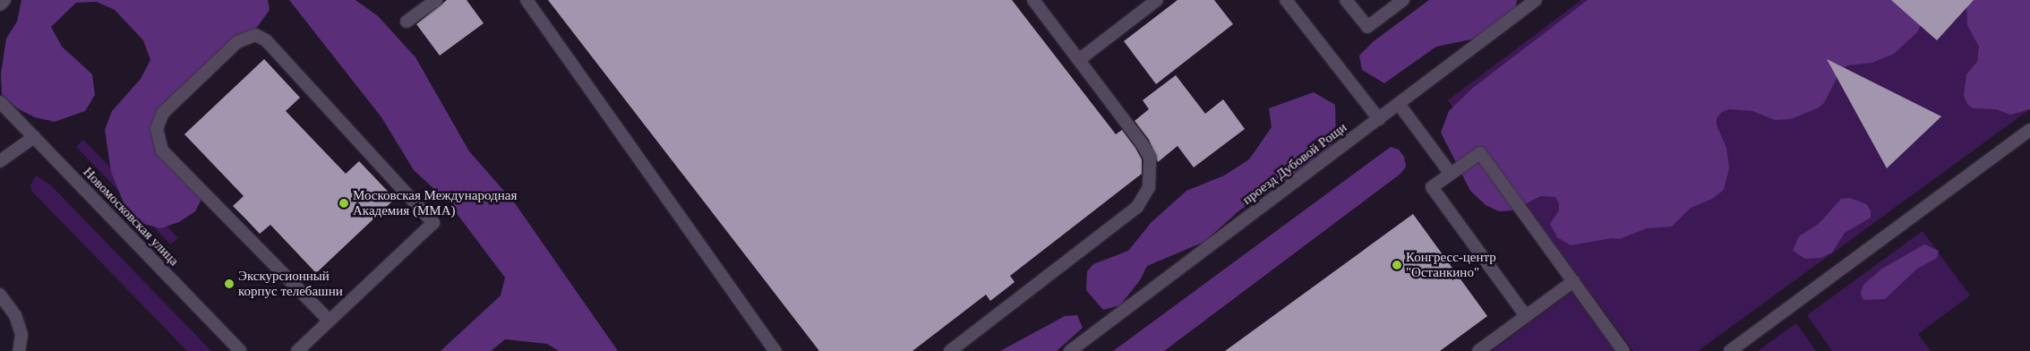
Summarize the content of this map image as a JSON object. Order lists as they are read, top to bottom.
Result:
{
  "streets": {
    "street": ["проезд Дубовой Рощи", "Новомосковская улица"]
  },
  "places": ["Московская Международная Академия (ММА)", "Конгресс-центр \"Останкино\"", "Экскурсионный корпус телебашни"]
}
